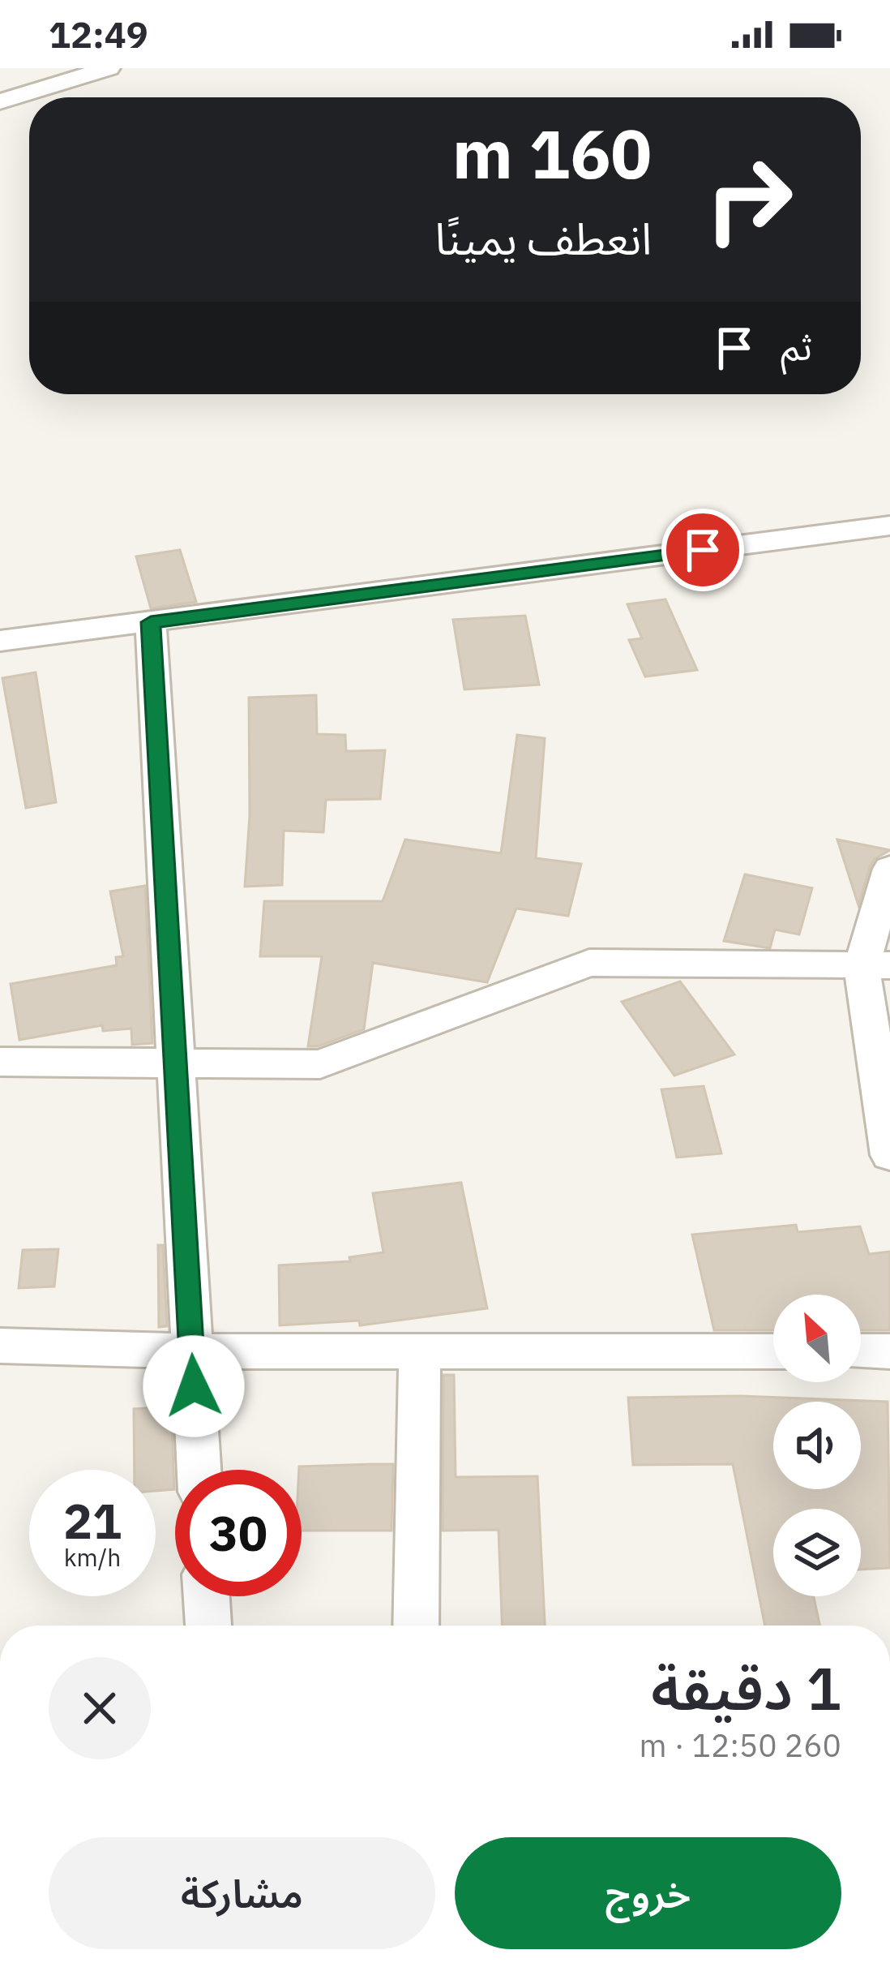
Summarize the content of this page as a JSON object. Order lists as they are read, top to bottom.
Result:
{
  "north": "top left",
  "page": {
    "status": "12:49",
    "turn": ["160 m", "انعطف يمينًا"],
    "then": "ثم",
    "speed": "21 km/h",
    "limit": "30",
    "heading": ["1 دقيقة", "260 m · 12:50"],
    "buttons": ["خروج", "مشاركة"]
  }
}
